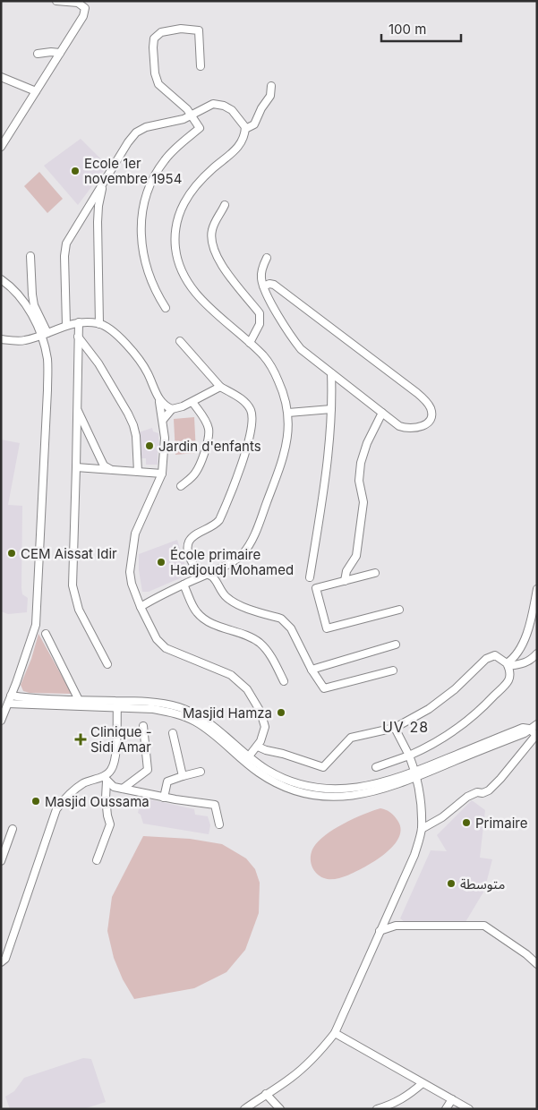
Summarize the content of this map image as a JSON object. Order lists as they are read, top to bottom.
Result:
{
  "districts": ["UV 28"],
  "places": {
    "other": [
      "Ecole 1er novembre 1954",
      "Jardin d'enfants",
      "CEM Aissat Idir",
      "École primaire Hadjoudj Mohamed",
      "Masjid Hamza",
      "Masjid Oussama",
      "Primaire",
      "متوسطة"
    ],
    "health": ["Clinique - Sidi Amar"]
  },
  "scale_bar": "100 m"
}
